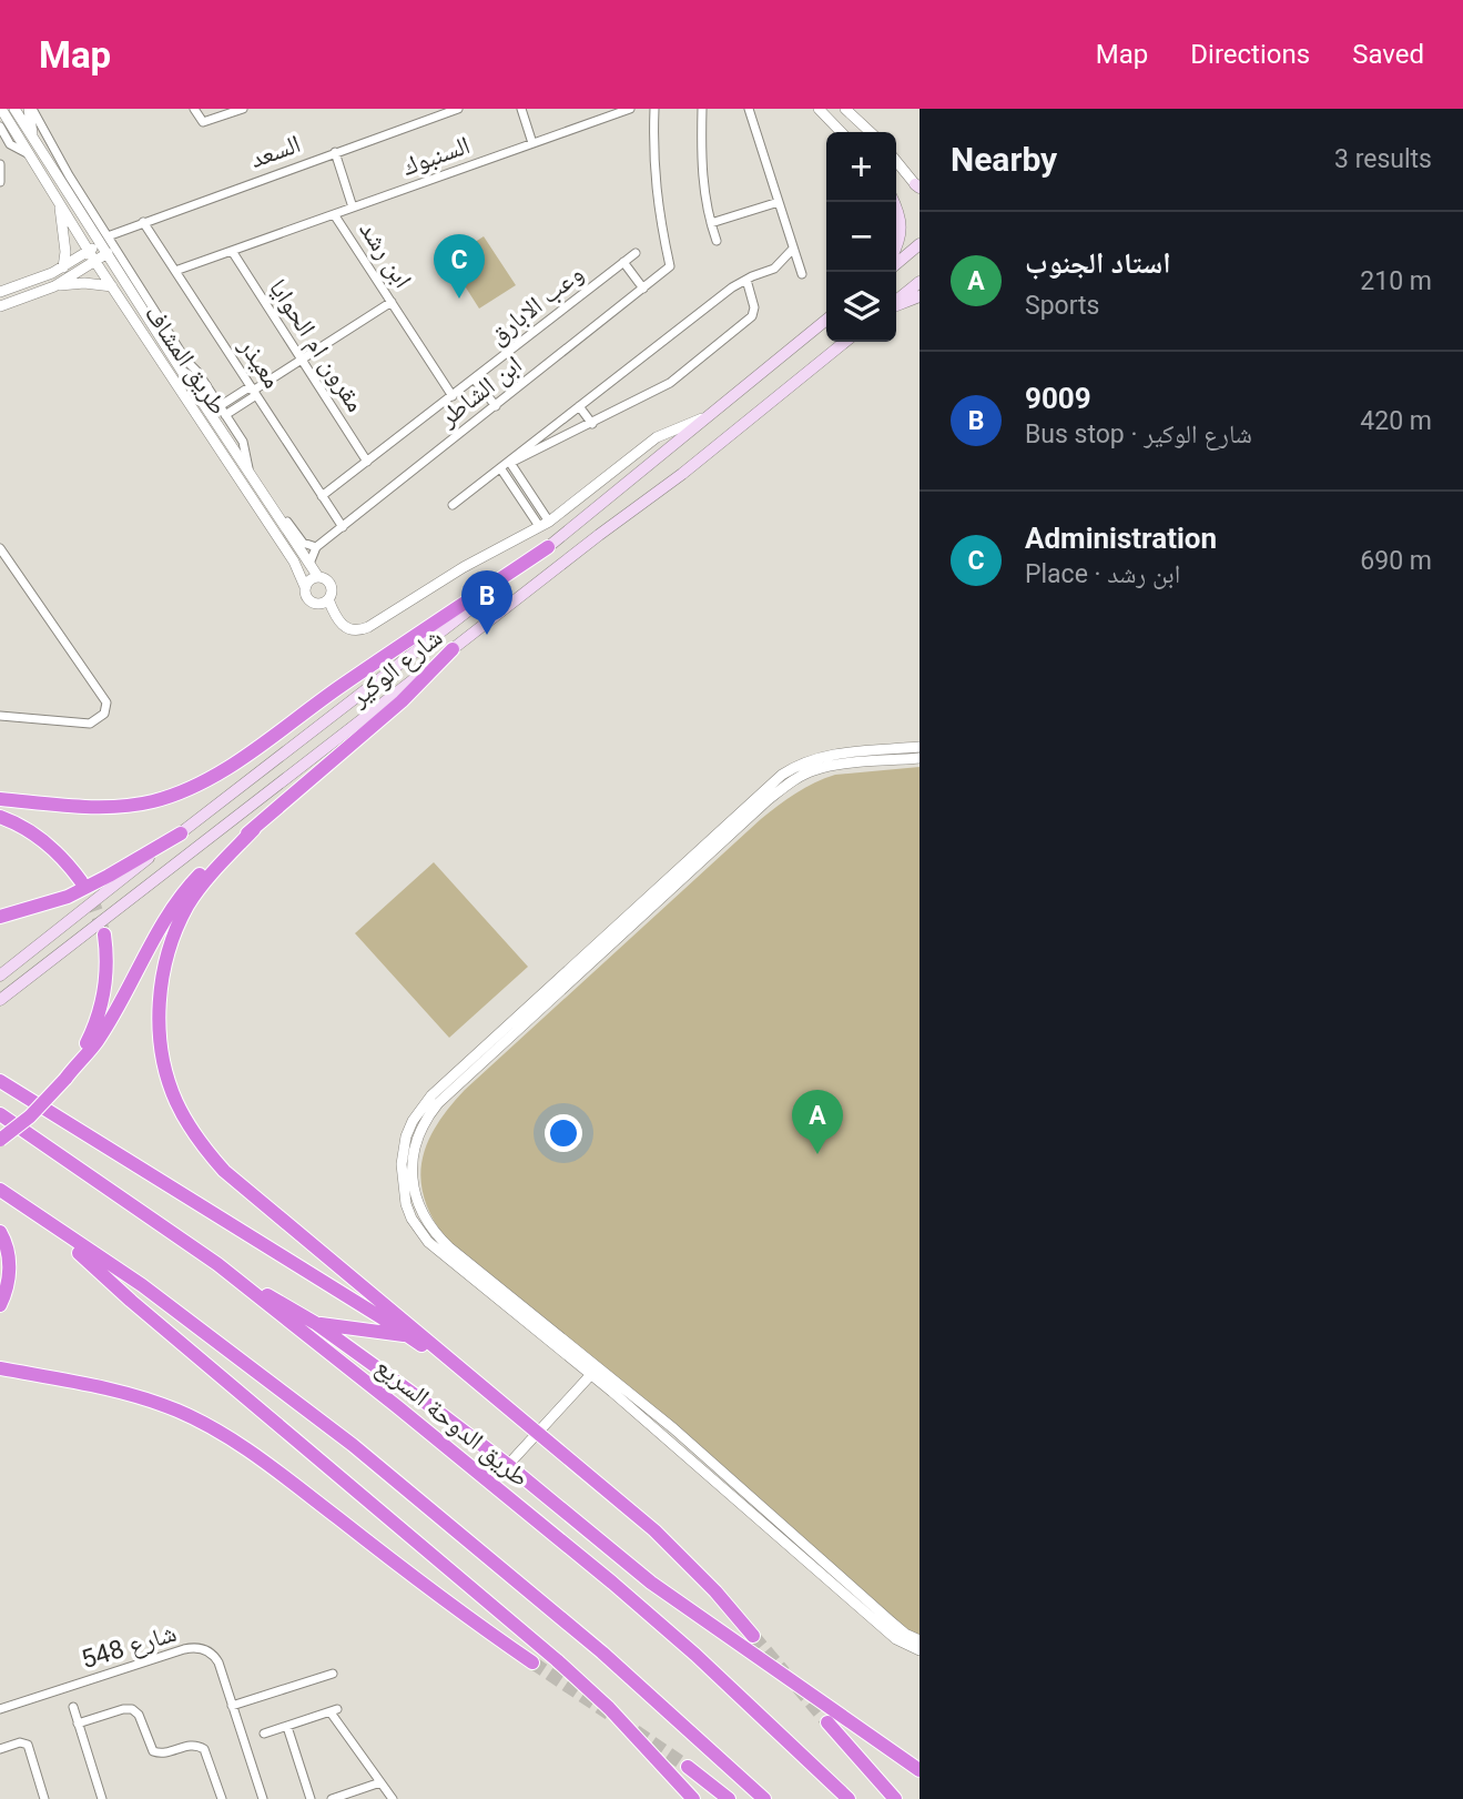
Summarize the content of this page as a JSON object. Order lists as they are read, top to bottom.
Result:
{
  "streets": {
    "highway": ["طريق الدوحة السريع"],
    "main road": ["شارع الوكير"],
    "street": [
      "السعد",
      "السنبوك",
      "ابن رشد",
      "وعب الابارق",
      "مقرون ام الحوايا",
      "طريق المشاف",
      "معيذر",
      "ابن الشاطر",
      "شارع 548"
    ]
  },
  "crossings": [
    ["السعد", "طريق المشاف"],
    ["السعد", "معيذر"],
    ["السنبوك", "ابن رشد"],
    ["السنبوك", "مقرون ام الحوايا"],
    ["السنبوك", "معيذر"],
    ["ابن رشد", "وعب الابارق"],
    ["وعب الابارق", "مقرون ام الحوايا"],
    ["وعب الابارق", "معيذر"],
    ["طريق المشاف", "ابن الشاطر"],
    ["معيذر", "ابن الشاطر"]
  ],
  "page": {
    "header": "Map",
    "nav": ["Map", "Directions", "Saved"],
    "heading": ["Nearby", "3 results"],
    "map_buttons": ["+", "−"],
    "list": [
      {
        "mark": "A",
        "name": "استاد الجنوب",
        "note": "Sports",
        "value": "210 m"
      },
      {
        "mark": "B",
        "name": "9009",
        "note": "Bus stop · شارع الوكير",
        "value": "420 m"
      },
      {
        "mark": "C",
        "name": "Administration",
        "note": "Place · ابن رشد",
        "value": "690 m"
      }
    ],
    "pins": ["C", "B", "A"]
  }
}
